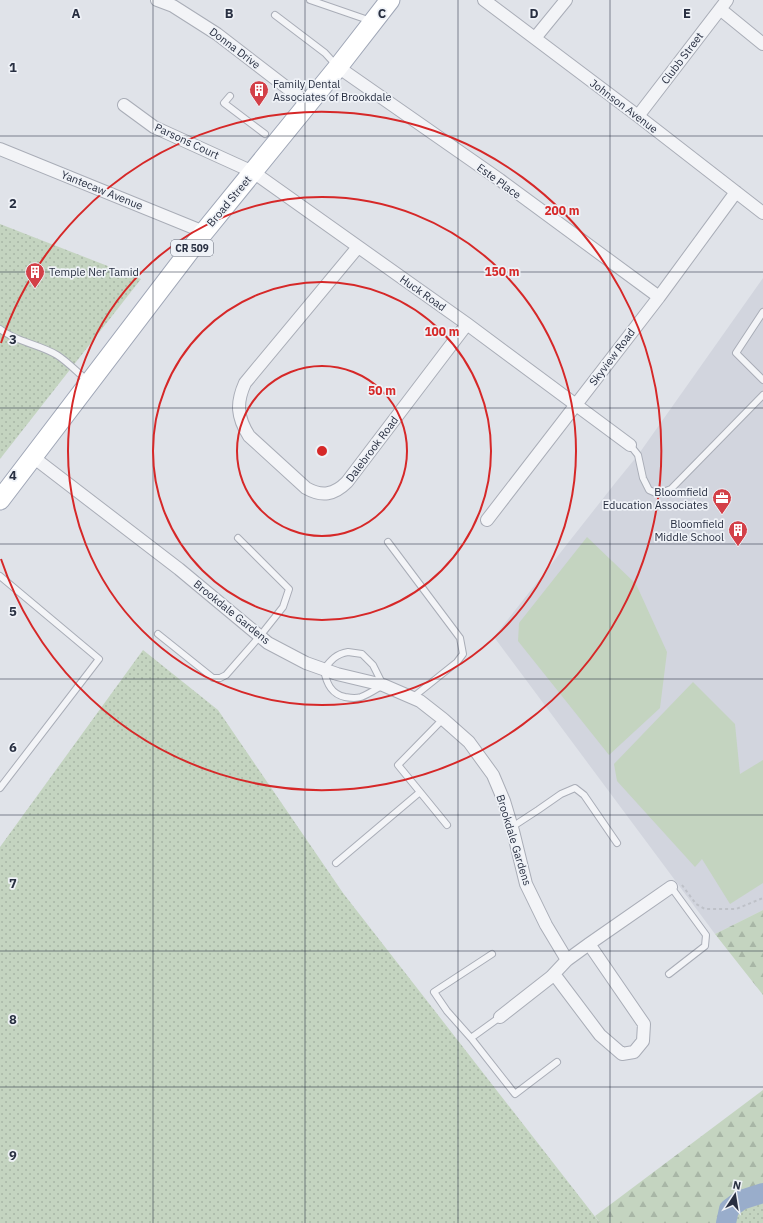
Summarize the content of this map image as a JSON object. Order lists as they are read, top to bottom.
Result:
{
  "streets": {
    "main road": ["Broad Street", "CR 509"],
    "street": [
      "Donna Drive",
      "Clubb Street",
      "Johnson Avenue",
      "Parsons Court",
      "Este Place",
      "Yantecaw Avenue",
      "Huck Road",
      "Skyview Road",
      "Dalebrook Road",
      "Brookdale Gardens"
    ]
  },
  "crossings": [
    ["Donna Drive", "Broad Street"],
    ["Clubb Street", "Johnson Avenue"],
    ["Johnson Avenue", "Skyview Road"],
    ["Parsons Court", "Broad Street"],
    ["Parsons Court", "Huck Road"],
    ["Este Place", "Broad Street"],
    ["Este Place", "Skyview Road"],
    ["Yantecaw Avenue", "Broad Street"],
    ["Broad Street", "Huck Road"],
    ["Broad Street", "Brookdale Gardens"],
    ["Huck Road", "Skyview Road"],
    ["Huck Road", "Dalebrook Road"]
  ],
  "places": {
    "building": ["Family Dental Associates of Brookdale", "Temple Ner Tamid", "Bloomfield Middle School"],
    "office": ["Bloomfield Education Associates"]
  },
  "north": "top",
  "grid": {
    "columns": [
      "A",
      "B",
      "C",
      "D",
      "E"
    ],
    "rows": [
      "1",
      "2",
      "3",
      "4",
      "5",
      "6",
      "7",
      "8",
      "9"
    ]
  },
  "rings": [
    "200 m",
    "150 m",
    "100 m",
    "50 m"
  ]
}
